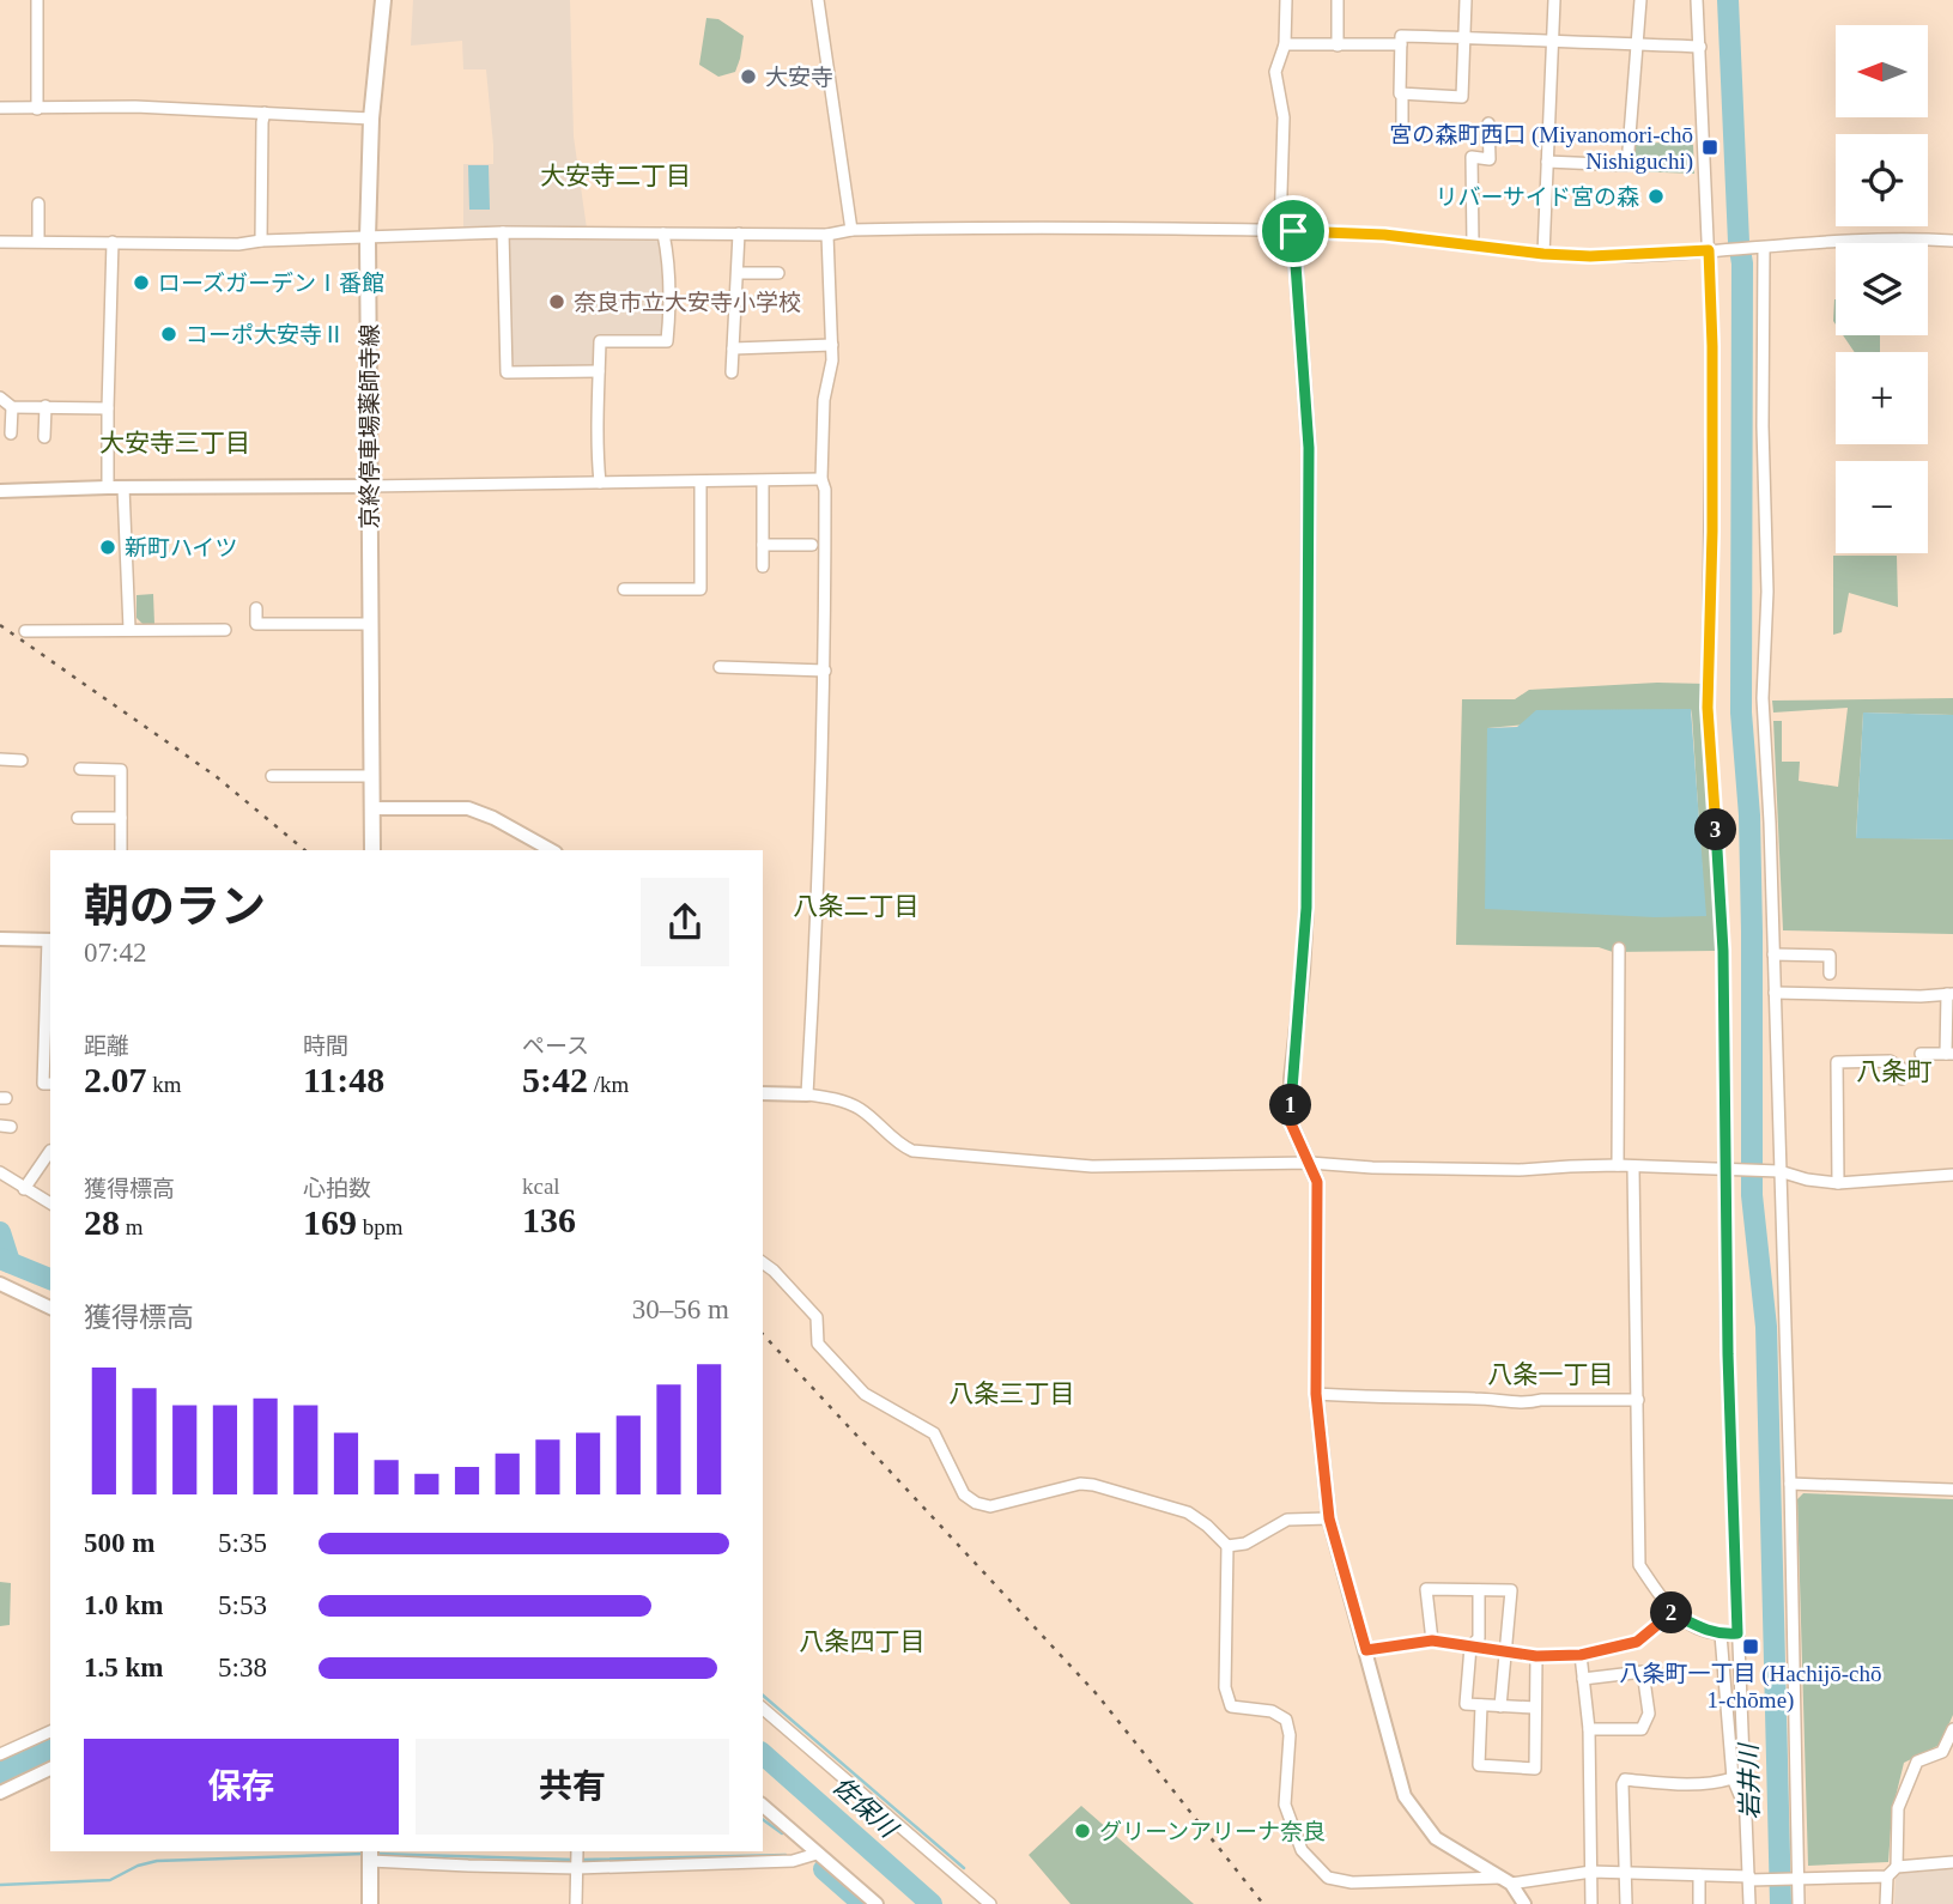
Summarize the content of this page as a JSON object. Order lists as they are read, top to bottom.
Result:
{
  "streets": {
    "main road": ["京終停車場薬師寺線"]
  },
  "districts": [
    "大安寺二丁目",
    "大安寺三丁目",
    "八条二丁目",
    "八条町",
    "八条一丁目",
    "八条三丁目",
    "八条四丁目"
  ],
  "water": ["岩井川", "佐保川"],
  "places": {
    "other": [
      "大安寺",
      "リバーサイド宮の森",
      "ローズガーデンⅠ番館",
      "奈良市立大安寺小学校",
      "コーポ大安寺Ⅱ",
      "新町ハイツ",
      "グリーンアリーナ奈良"
    ],
    "transit": ["宮の森町西口 (Miyanomori-chō Nishiguchi)", "八条町一丁目 (Hachijō-chō 1-chōme)"]
  },
  "north": "left",
  "page": {
    "map_buttons": ["+", "−"],
    "pins": ["3", "1", "2"],
    "heading": ["朝のラン", "07:42"],
    "stats": [
      ["距離", "2.07 km"],
      ["時間", "11:48"],
      ["ペース", "5:42 /km"],
      ["獲得標高", "28 m"],
      ["心拍数", "169 bpm"],
      ["kcal", "136"]
    ],
    "chart": ["獲得標高", "30–56 m"],
    "list": [
      {
        "name": "500 m",
        "note": "5:35"
      },
      {
        "name": "1.0 km",
        "note": "5:53"
      },
      {
        "name": "1.5 km",
        "note": "5:38"
      }
    ],
    "buttons": ["保存", "共有"]
  }
}
